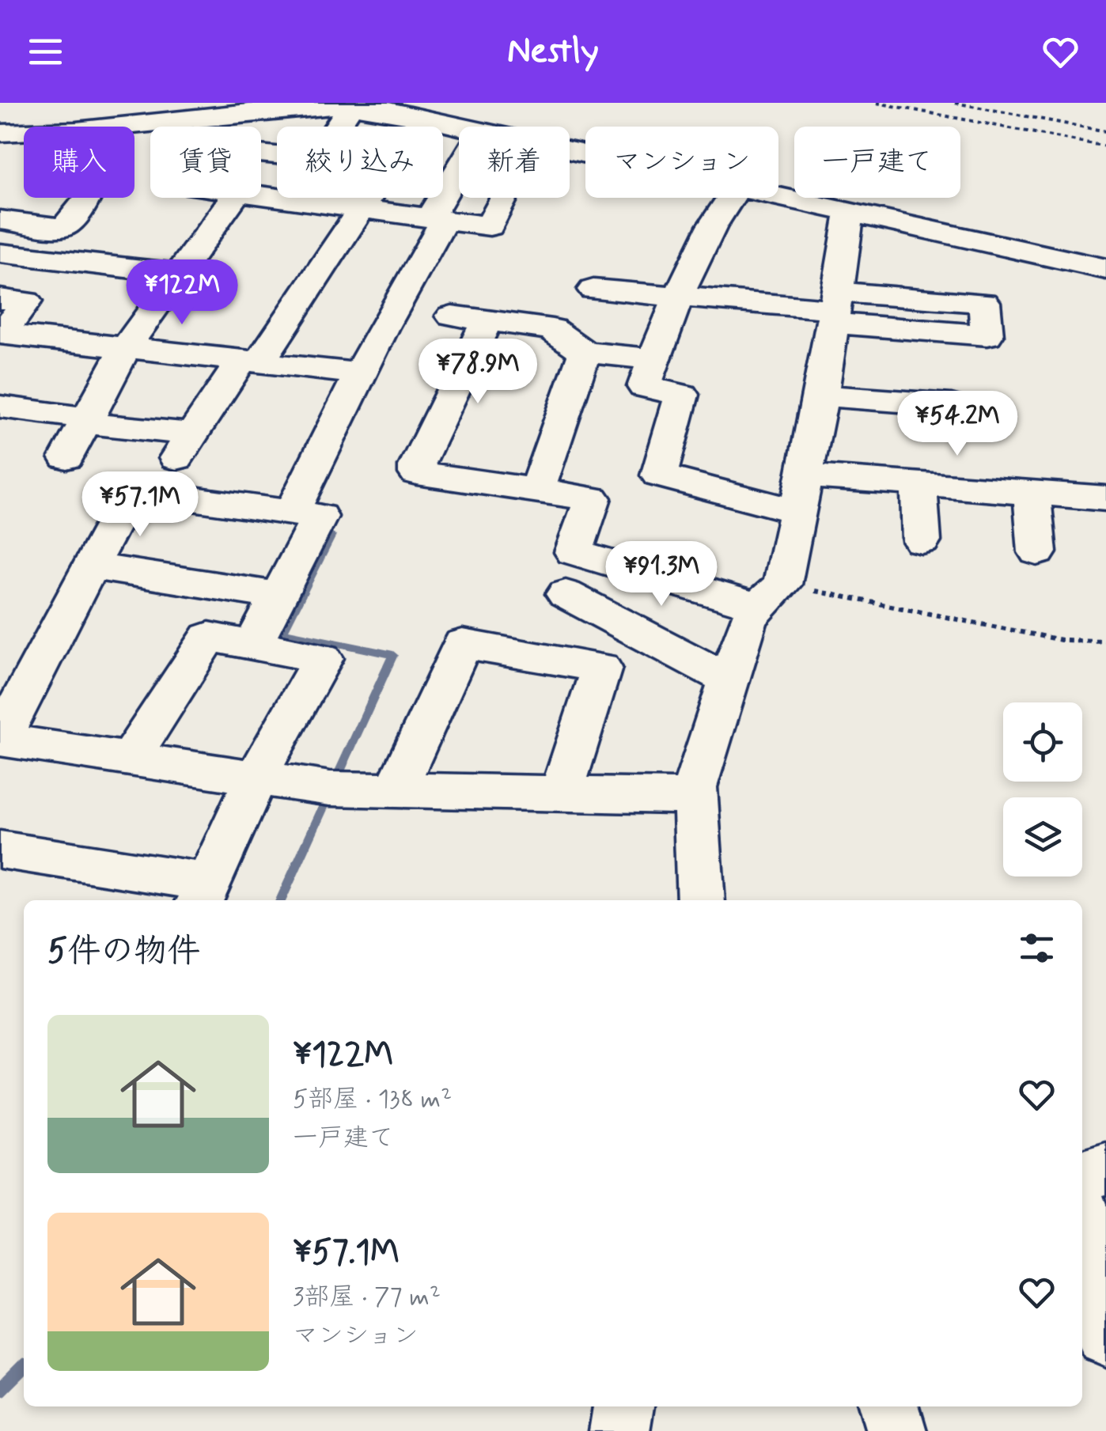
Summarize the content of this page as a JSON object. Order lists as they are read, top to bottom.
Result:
{
  "page": {
    "header": "Nestly",
    "chip": [
      "購入",
      "賃貸",
      "絞り込み",
      "新着",
      "マンション",
      "一戸建て"
    ],
    "price": [
      "¥122M",
      "¥78.9M",
      "¥54.2M",
      "¥57.1M",
      "¥91.3M"
    ],
    "heading": "5件の物件",
    "list": [
      {
        "name": "¥122M",
        "note": "5部屋 · 138 m² · 一戸建て"
      },
      {
        "name": "¥57.1M",
        "note": "3部屋 · 77 m² · マンション"
      }
    ]
  }
}
